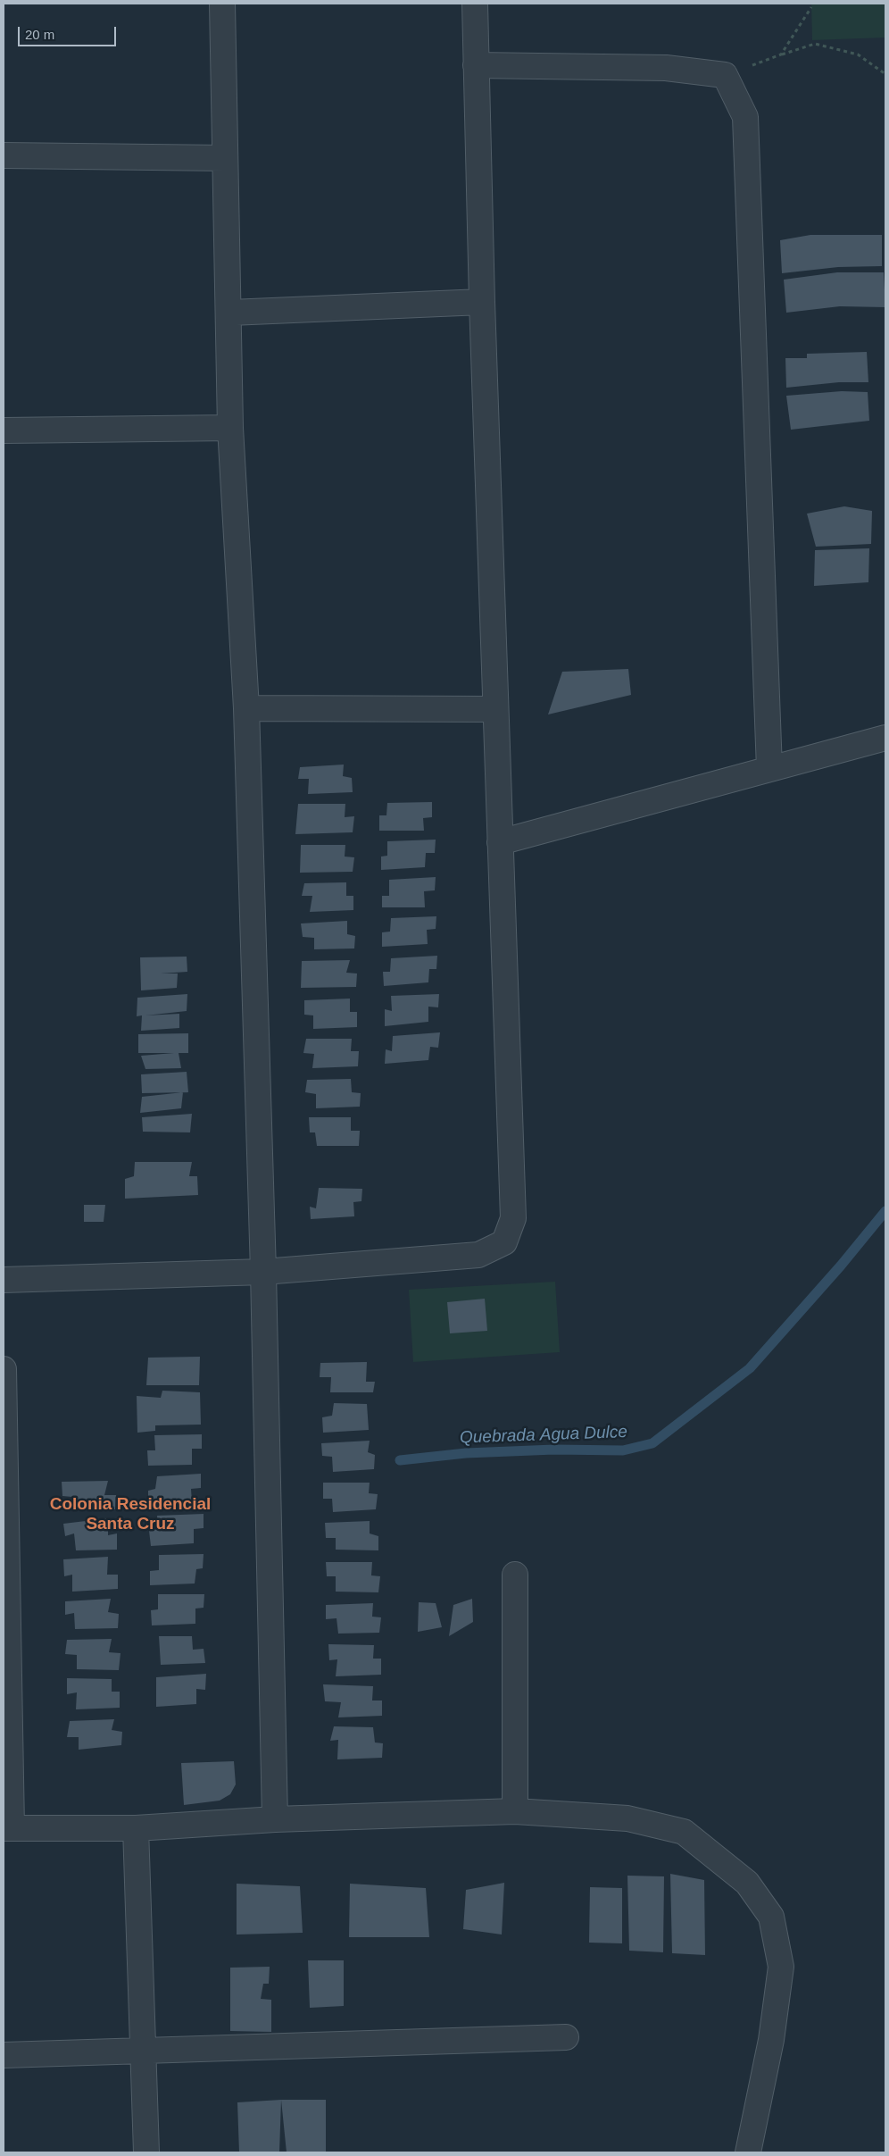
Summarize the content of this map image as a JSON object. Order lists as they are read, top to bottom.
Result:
{
  "districts": ["Colonia Residencial Santa Cruz"],
  "water": ["Quebrada Agua Dulce"],
  "scale_bar": "20 m"
}
